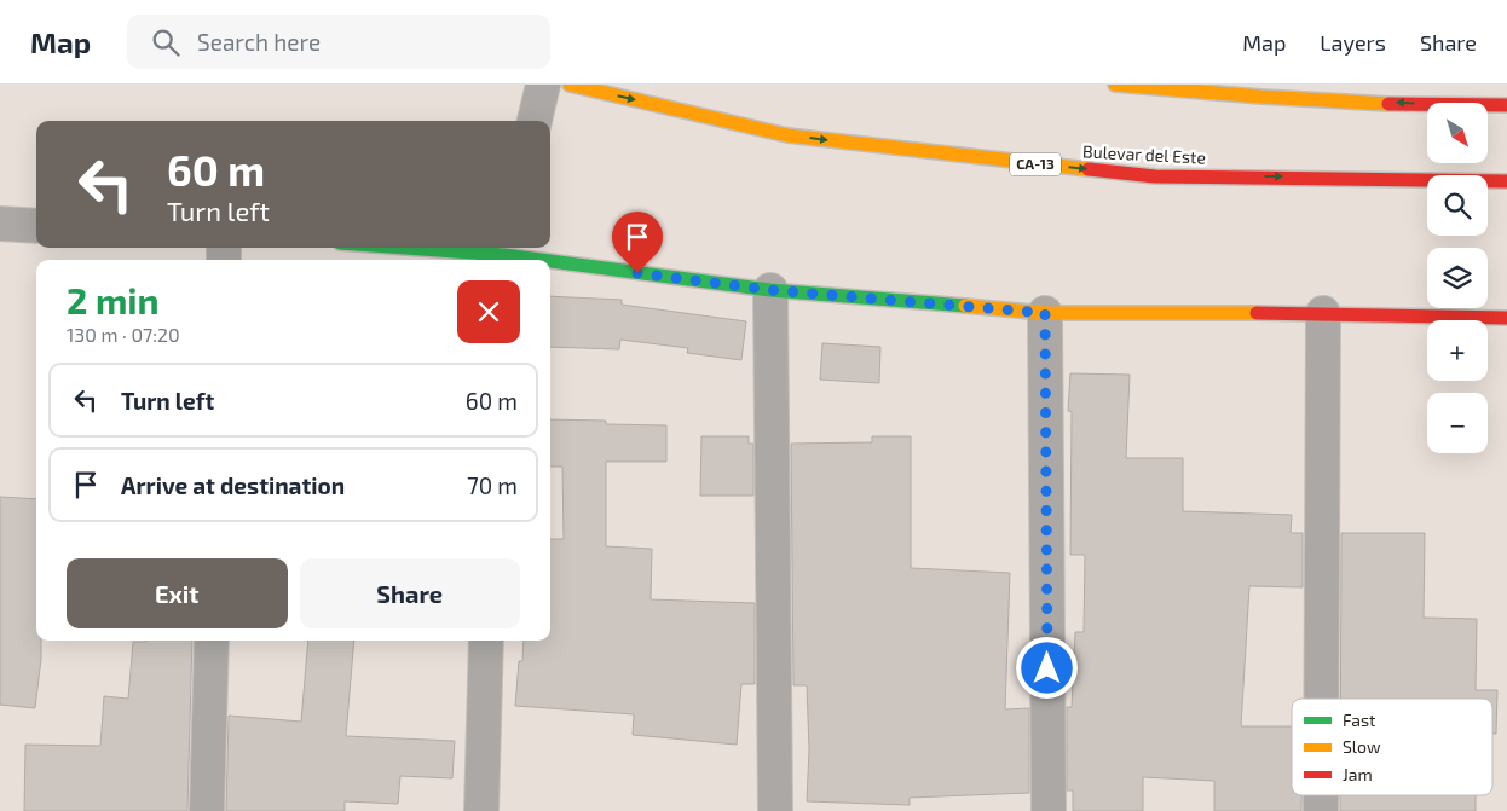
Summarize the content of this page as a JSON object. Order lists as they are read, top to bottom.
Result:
{
  "streets": {
    "main road": ["Bulevar del Este", "CA-13"]
  },
  "legend": ["Fast", "Slow", "Jam"],
  "north": "bottom right",
  "page": {
    "header": "Map",
    "search": "Search here",
    "nav": ["Map", "Layers", "Share"],
    "map_buttons": ["+", "−"],
    "turn": ["60 m", "Turn left"],
    "heading": ["2 min", "130 m · 07:20"],
    "list": [
      {
        "name": "Turn left",
        "value": "60 m"
      },
      {
        "name": "Arrive at destination",
        "value": "70 m"
      }
    ],
    "buttons": ["Exit", "Share"]
  }
}
